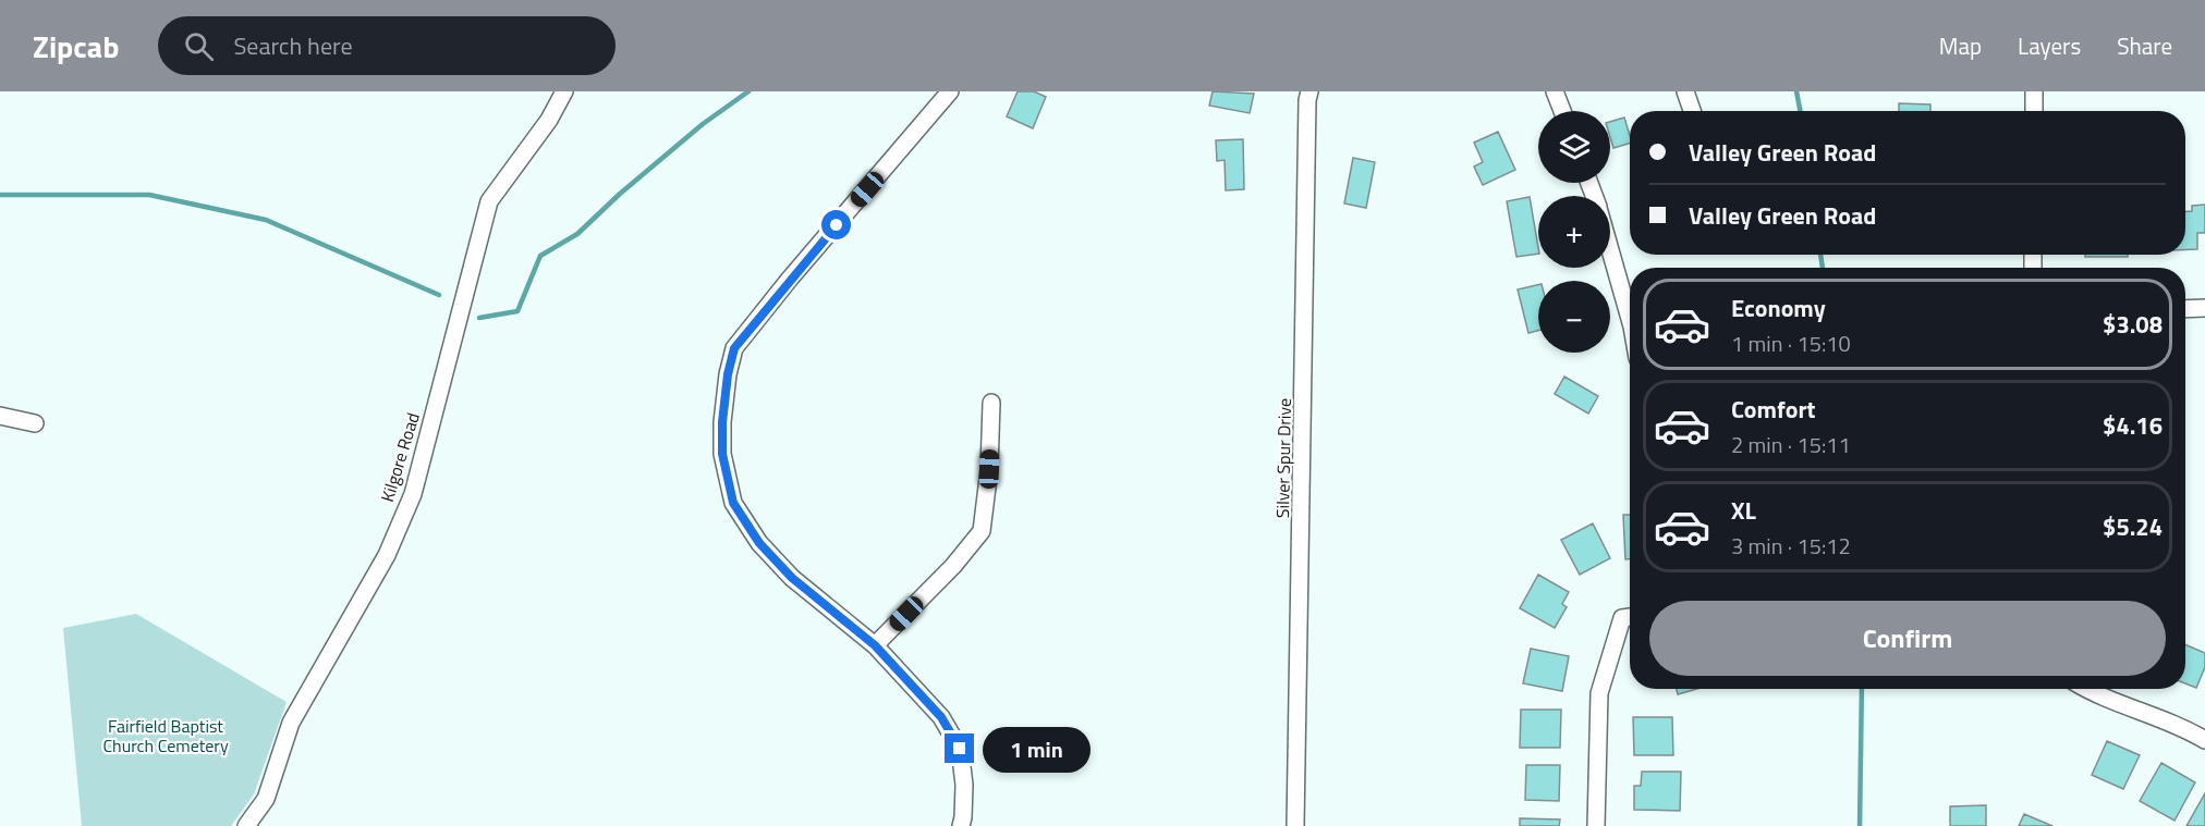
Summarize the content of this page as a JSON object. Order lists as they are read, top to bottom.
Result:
{
  "streets": {
    "street": ["Kilgore Road", "Silver Spur Drive"]
  },
  "parks": ["Fairfield Baptist Church Cemetery"],
  "page": {
    "header": "Zipcab",
    "search": "Search here",
    "nav": ["Map", "Layers", "Share"],
    "map_buttons": ["+", "−"],
    "banner": ["Valley Green Road", "Valley Green Road"],
    "list": [
      {
        "name": "Economy",
        "note": "1 min · 15:10",
        "value": "$3.08"
      },
      {
        "name": "Comfort",
        "note": "2 min · 15:11",
        "value": "$4.16"
      },
      {
        "name": "XL",
        "note": "3 min · 15:12",
        "value": "$5.24"
      }
    ],
    "buttons": "Confirm",
    "bubble": "1 min"
  }
}
